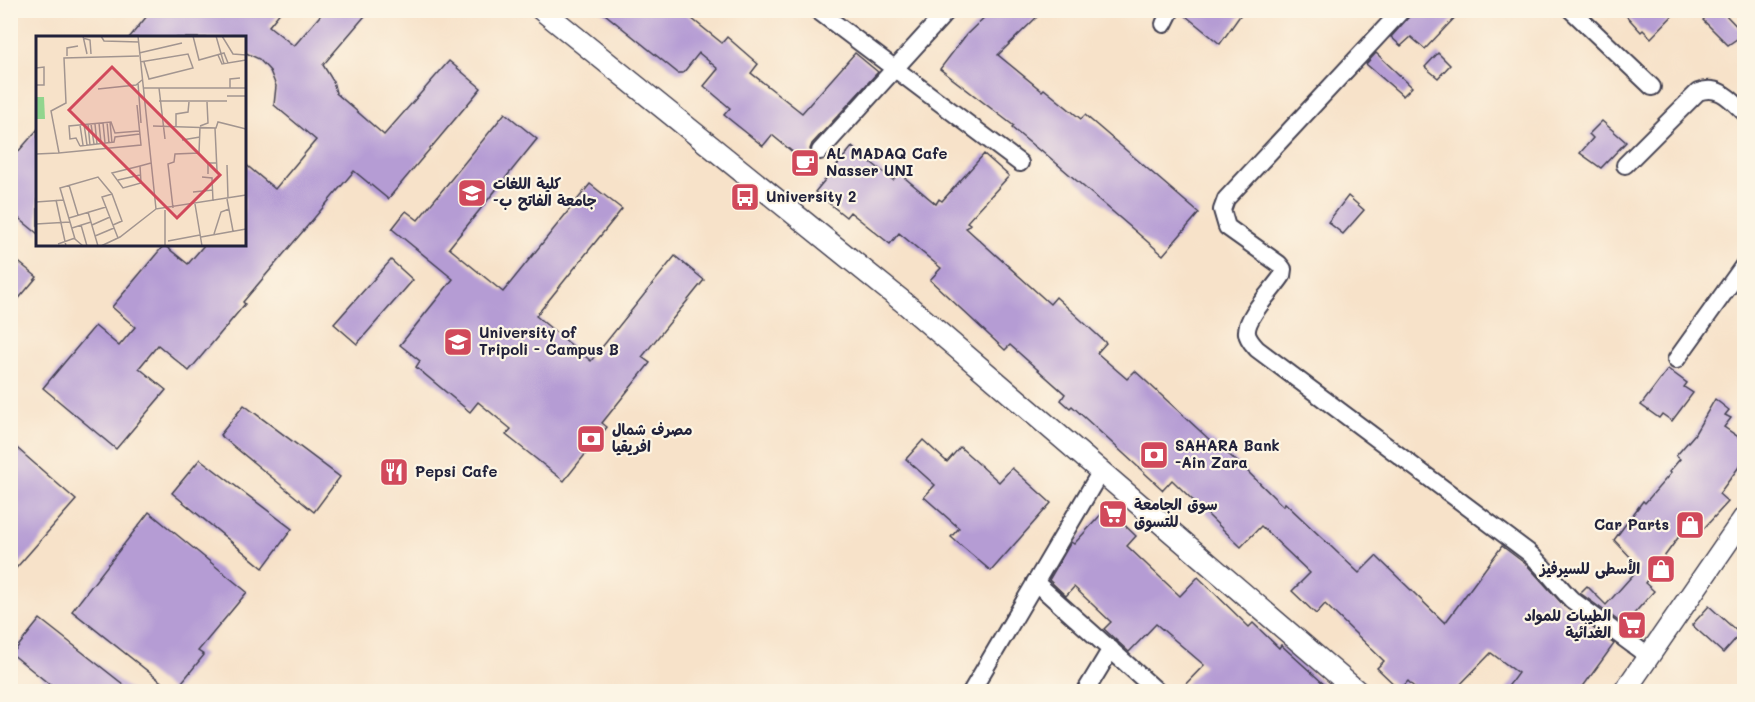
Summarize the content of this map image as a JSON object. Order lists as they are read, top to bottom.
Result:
{
  "places": {
    "cafe": ["AL MADAQ Cafe Nasser UNI"],
    "school or university": ["كلية اللغات -جامعة الفاتح ب", "University of Tripoli - Campus B"],
    "bus stop": ["University 2"],
    "bank": ["مصرف شمال افريقيا", "SAHARA Bank -Ain Zara"],
    "restaurant": ["Pepsi Cafe"],
    "supermarket": ["سوق الجامعة للتسوق", "الطيبات للمواد الغدائية"],
    "shop": ["Car Parts", "الأسطى للسيرفيز"]
  }
}
